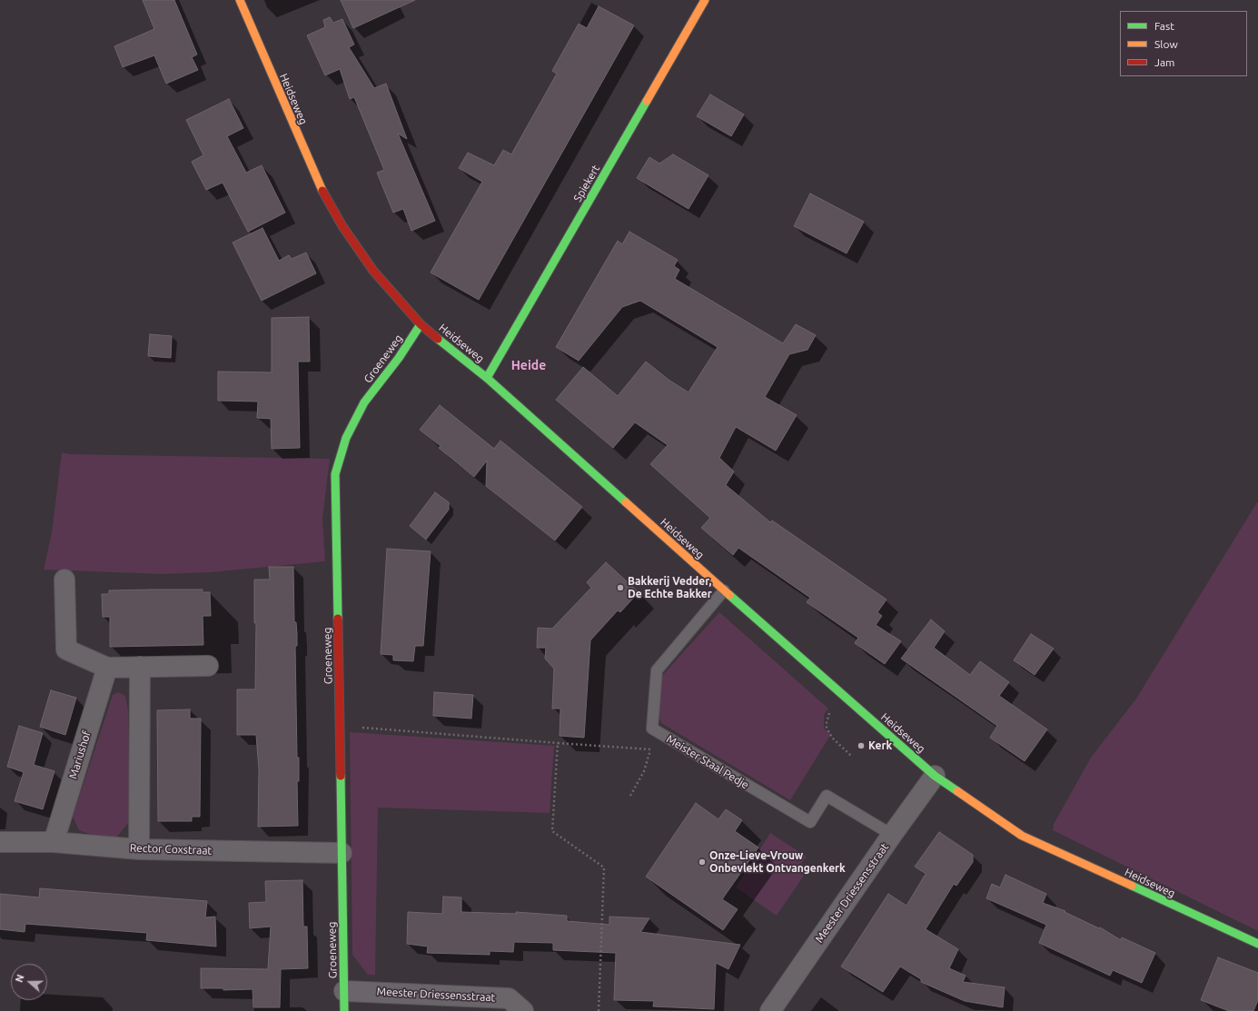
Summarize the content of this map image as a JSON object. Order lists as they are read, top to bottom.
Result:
{
  "streets": {
    "street": [
      "Heidseweg",
      "Spiekert",
      "Groeneweg",
      "Mariushof",
      "Rector Coxstraat",
      "Meester Driessensstraat"
    ],
    "lane": ["Meister Staal Pedje"]
  },
  "crossings": [
    ["Heidseweg", "Spiekert"],
    ["Heidseweg", "Groeneweg"],
    ["Heidseweg", "Meister Staal Pedje"],
    ["Heidseweg", "Meester Driessensstraat"],
    ["Groeneweg", "Rector Coxstraat"],
    ["Groeneweg", "Meester Driessensstraat"],
    ["Mariushof", "Rector Coxstraat"],
    ["Meister Staal Pedje", "Meester Driessensstraat"]
  ],
  "districts": ["Heide"],
  "places": ["Bakkerij Vedder, De Echte Bakker", "Kerk", "Onze-Lieve-Vrouw Onbevlekt Ontvangenkerk"],
  "legend": ["Fast", "Slow", "Jam"],
  "north": "left"
}
